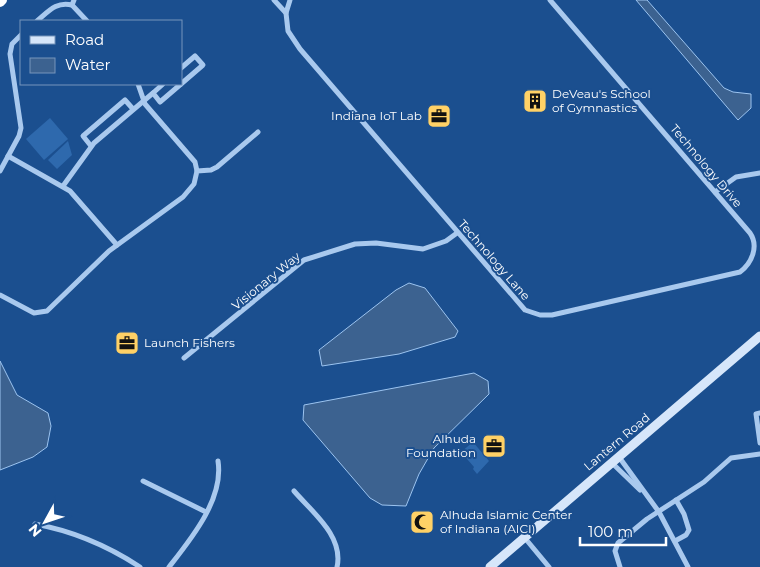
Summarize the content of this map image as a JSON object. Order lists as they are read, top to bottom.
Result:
{
  "streets": {
    "street": [
      "Technology Drive",
      "Technology Lane",
      "Visionary Way",
      "Lantern Road"
    ]
  },
  "crossings": [
    ["Technology Drive", "Technology Lane"],
    ["Technology Lane", "Visionary Way"]
  ],
  "places": {
    "building": ["DeVeau's School of Gymnastics"],
    "office": ["Indiana IoT Lab", "Launch Fishers", "Alhuda Foundation"],
    "mosque": ["Alhuda Islamic Center of Indiana (AICI)"]
  },
  "legend": ["Road", "Water"],
  "scale_bar": "100 m",
  "north": "bottom left"
}
